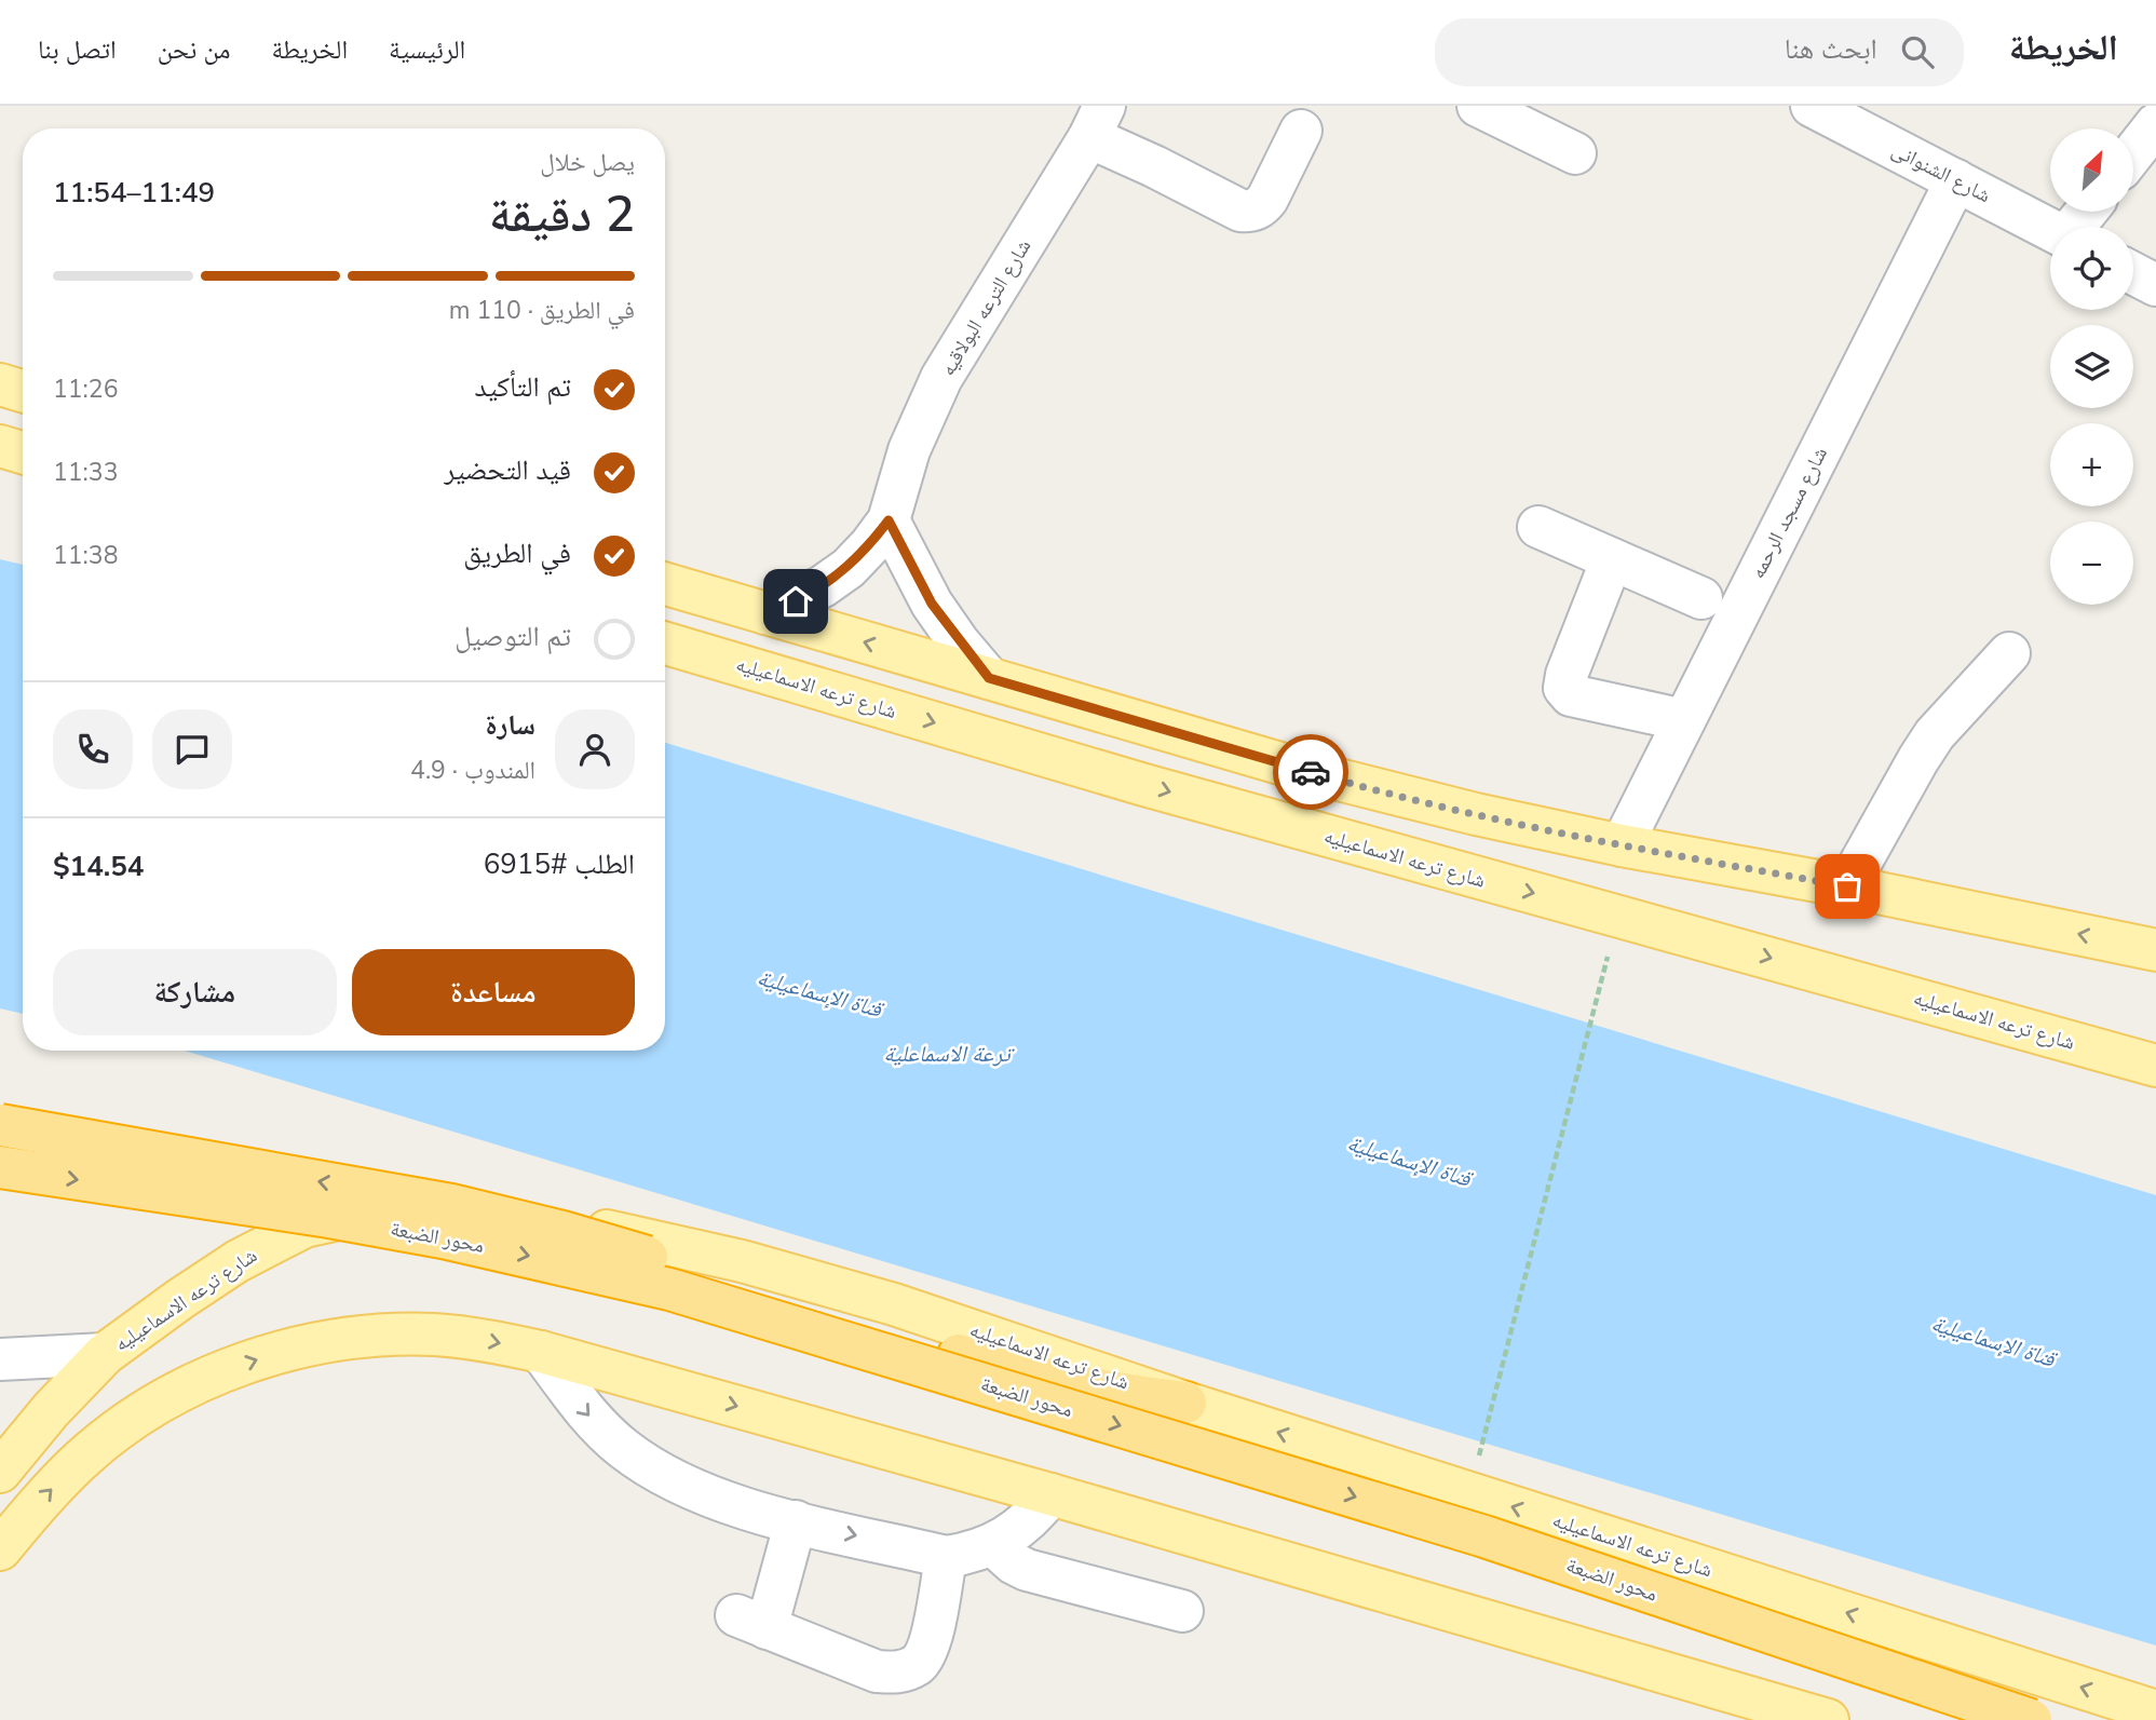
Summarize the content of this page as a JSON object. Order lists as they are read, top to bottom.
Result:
{
  "streets": {
    "highway": ["محور الضبعة"],
    "main road": ["شارع ترعه الاسماعيليه"],
    "street": ["شارع الشنوانى", "شارع الترعه البولاقيه", "شارع مسجد الرحمه"]
  },
  "crossings": [
    ["شارع الشنوانى", "شارع مسجد الرحمه"]
  ],
  "water": ["قناة الإسماعيلية", "ترعة الاسماعلية"],
  "north": "top right",
  "page": {
    "header": "الخريطة",
    "search": "ابحث هنا",
    "nav": [
      "الرئيسية",
      "الخريطة",
      "من نحن",
      "اتصل بنا"
    ],
    "map_buttons": ["+", "−"],
    "heading": ["2 دقيقة", "يصل خلال", "11:49–11:54"],
    "panel": [
      "سارة",
      "المندوب · 4.9",
      "الطلب #6915",
      "$14.54"
    ],
    "bar": "في الطريق · 110 m",
    "list": [
      ["تم التأكيد", "11:26"],
      ["قيد التحضير", "11:33"],
      ["في الطريق", "11:38"],
      "تم التوصيل"
    ],
    "buttons": ["مساعدة", "مشاركة"]
  }
}
